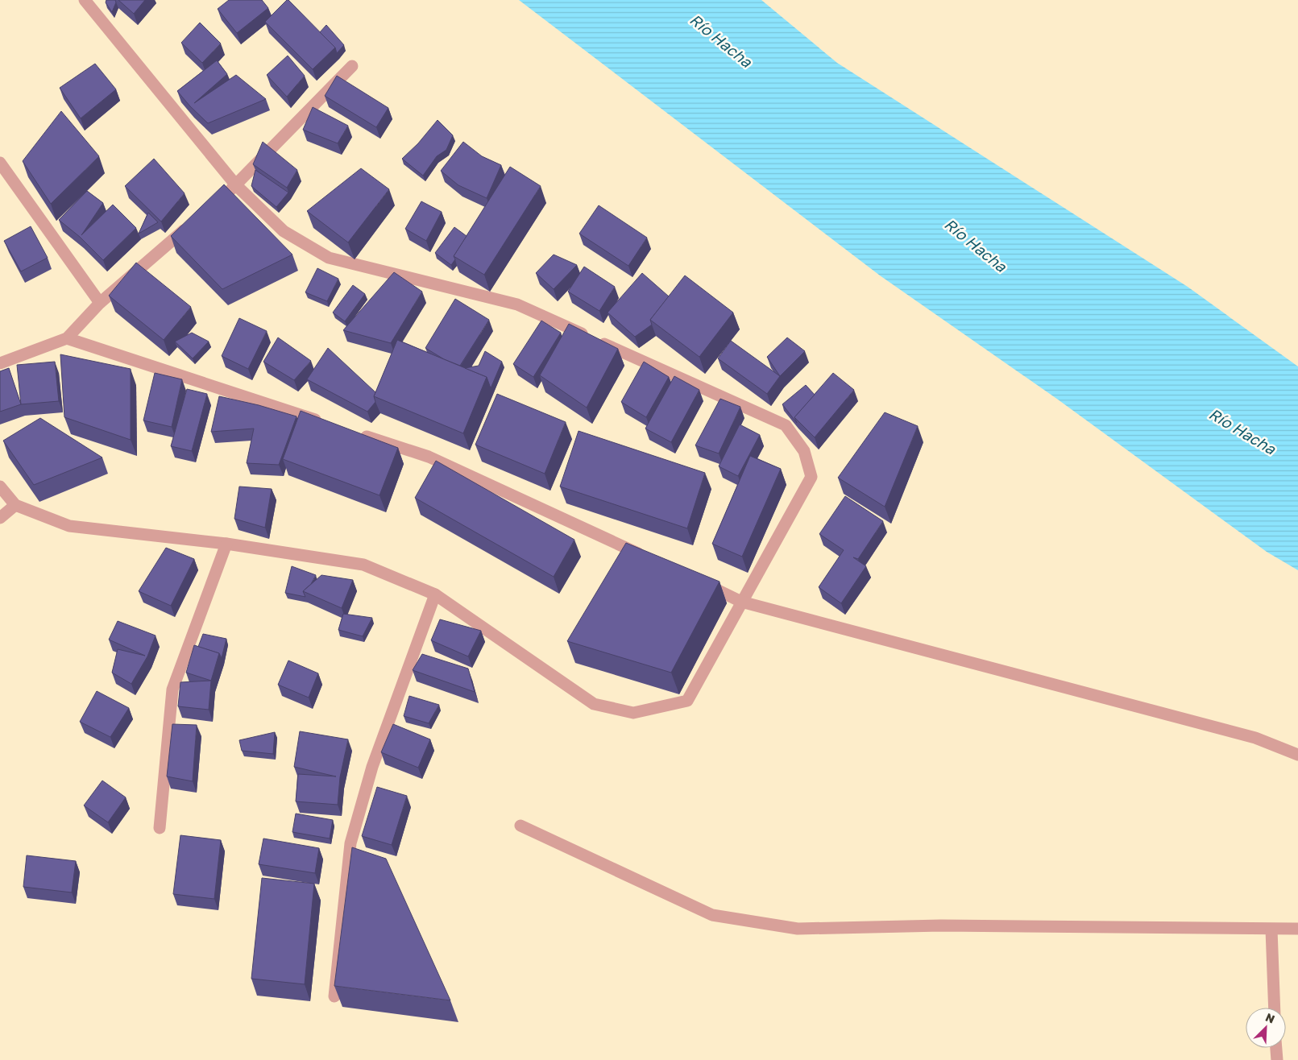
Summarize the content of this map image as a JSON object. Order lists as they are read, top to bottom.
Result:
{
  "water": ["Río Hacha"],
  "north": "top right"
}
